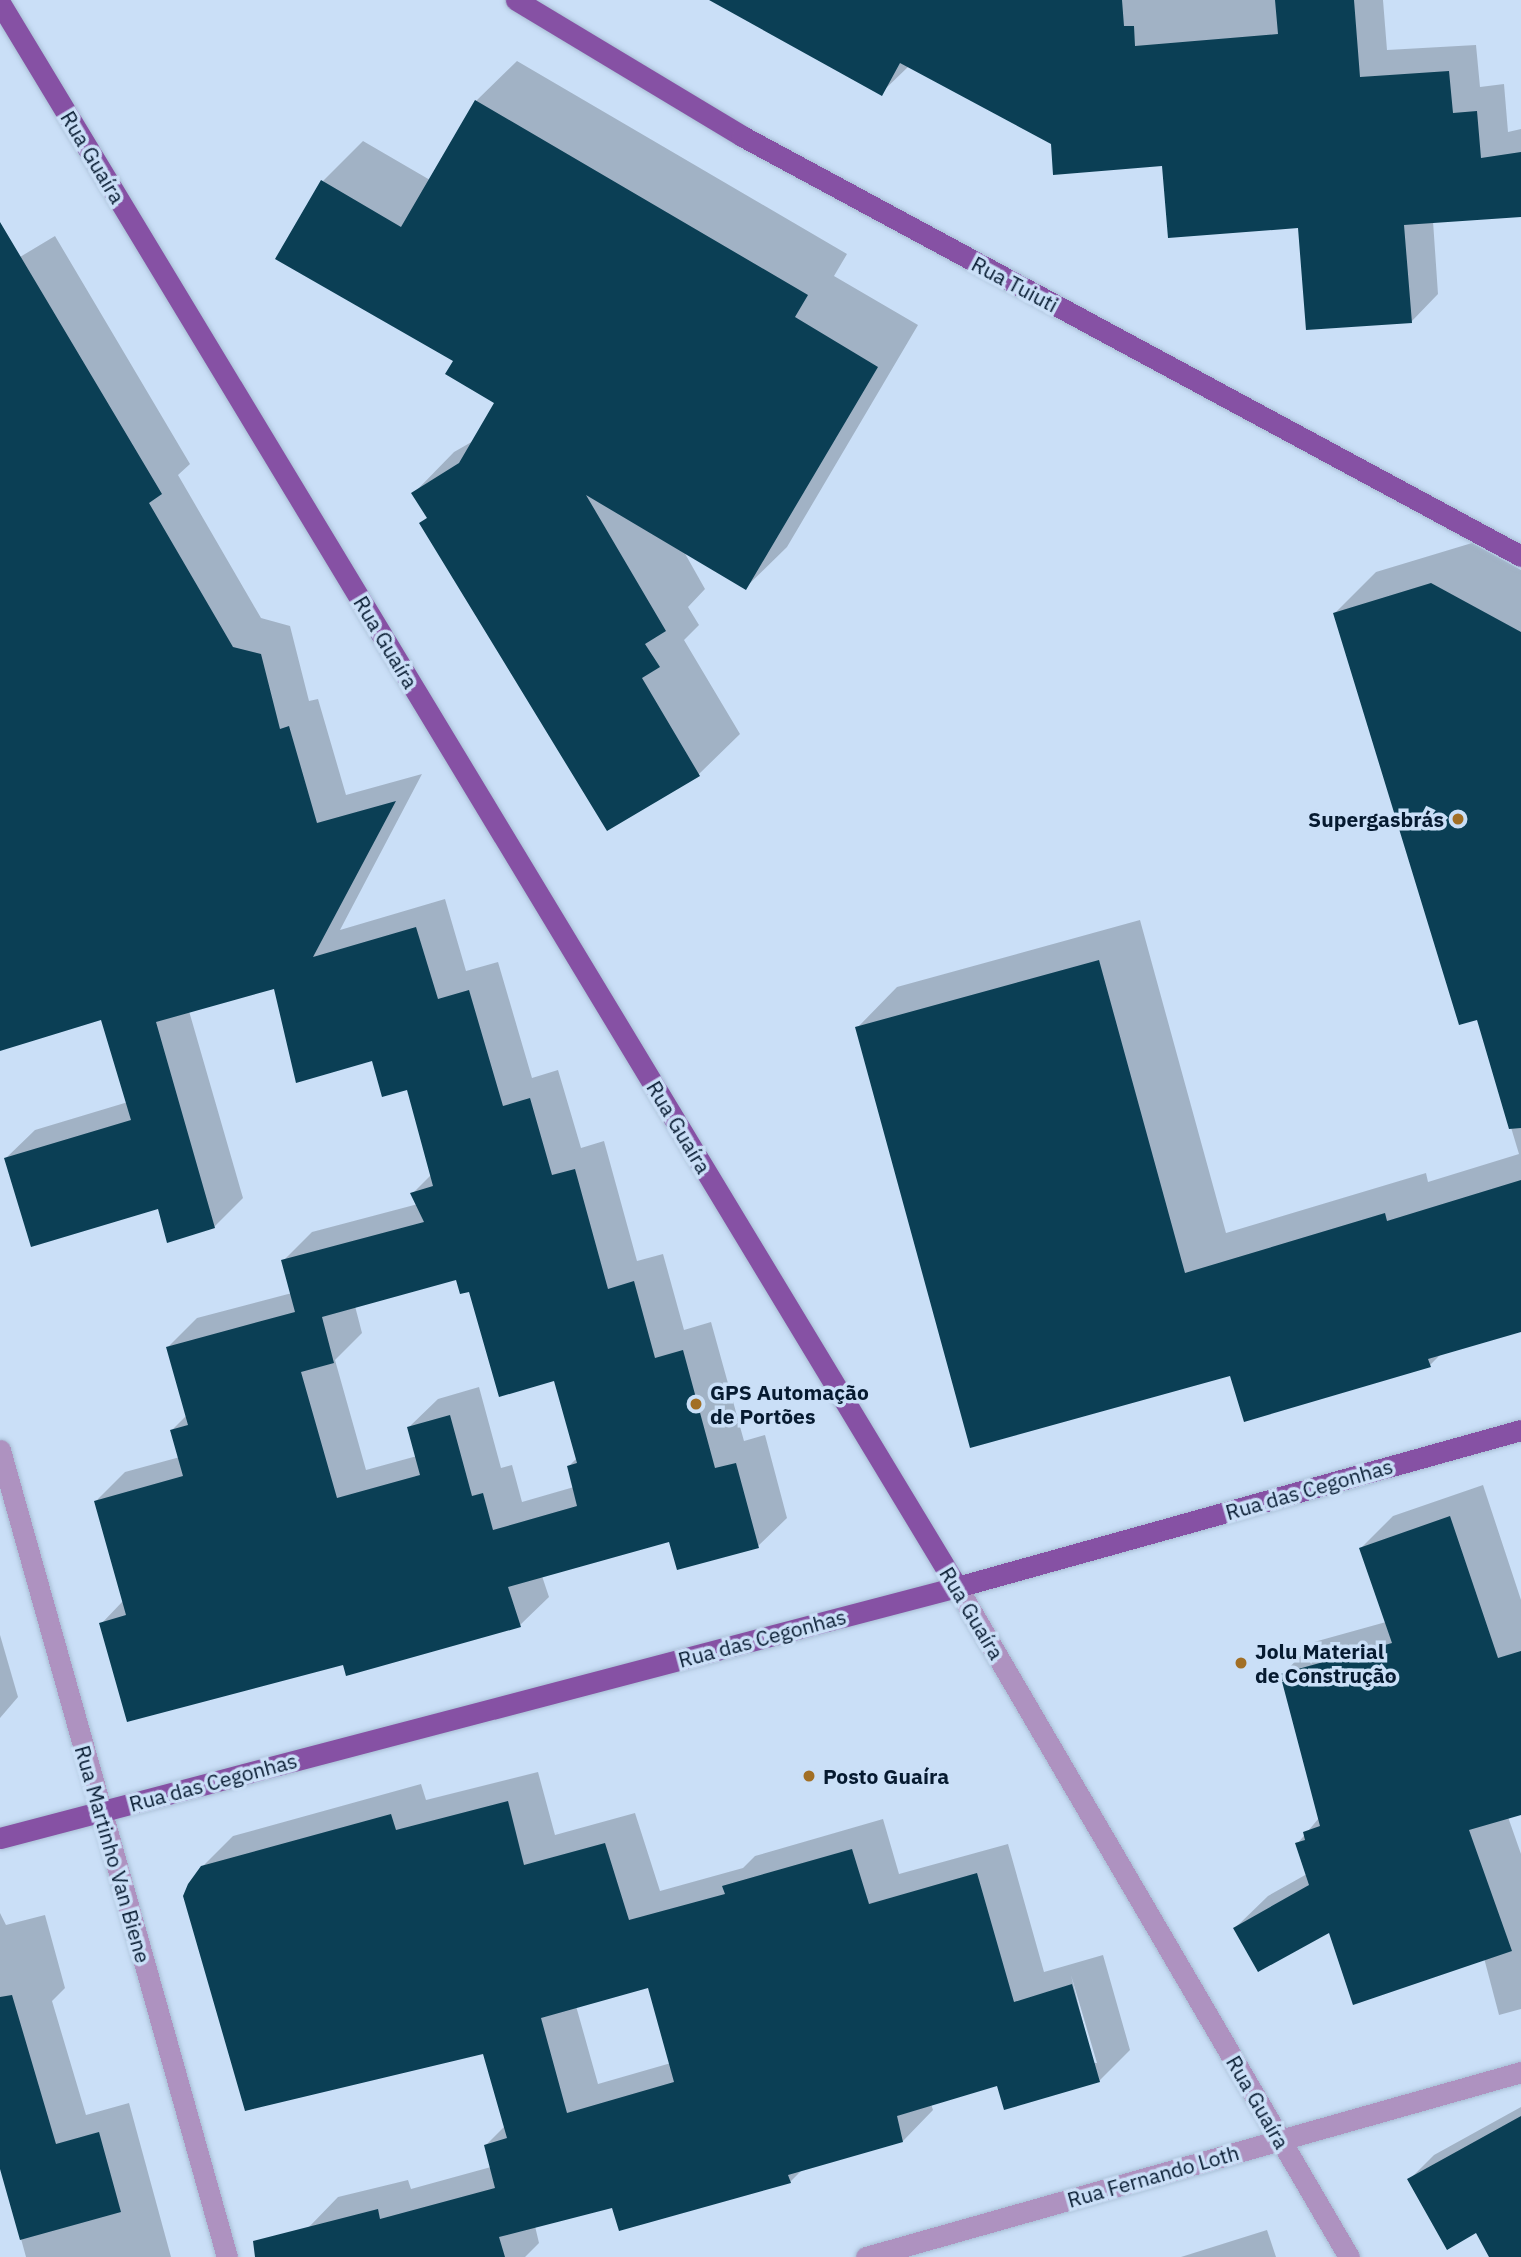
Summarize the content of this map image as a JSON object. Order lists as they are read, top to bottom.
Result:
{
  "streets": {
    "main road": ["Rua Guaíra", "Rua Tuiuti", "Rua das Cegonhas"],
    "street": ["Rua Martinho Van Biene", "Rua Fernando Loth"]
  },
  "crossings": [
    ["Rua Guaíra", "Rua das Cegonhas"],
    ["Rua Guaíra", "Rua Fernando Loth"],
    ["Rua das Cegonhas", "Rua Martinho Van Biene"]
  ],
  "places": [
    "Supergasbrás",
    "GPS Automação de Portões",
    "Jolu Material de Construção",
    "Posto Guaíra"
  ]
}
